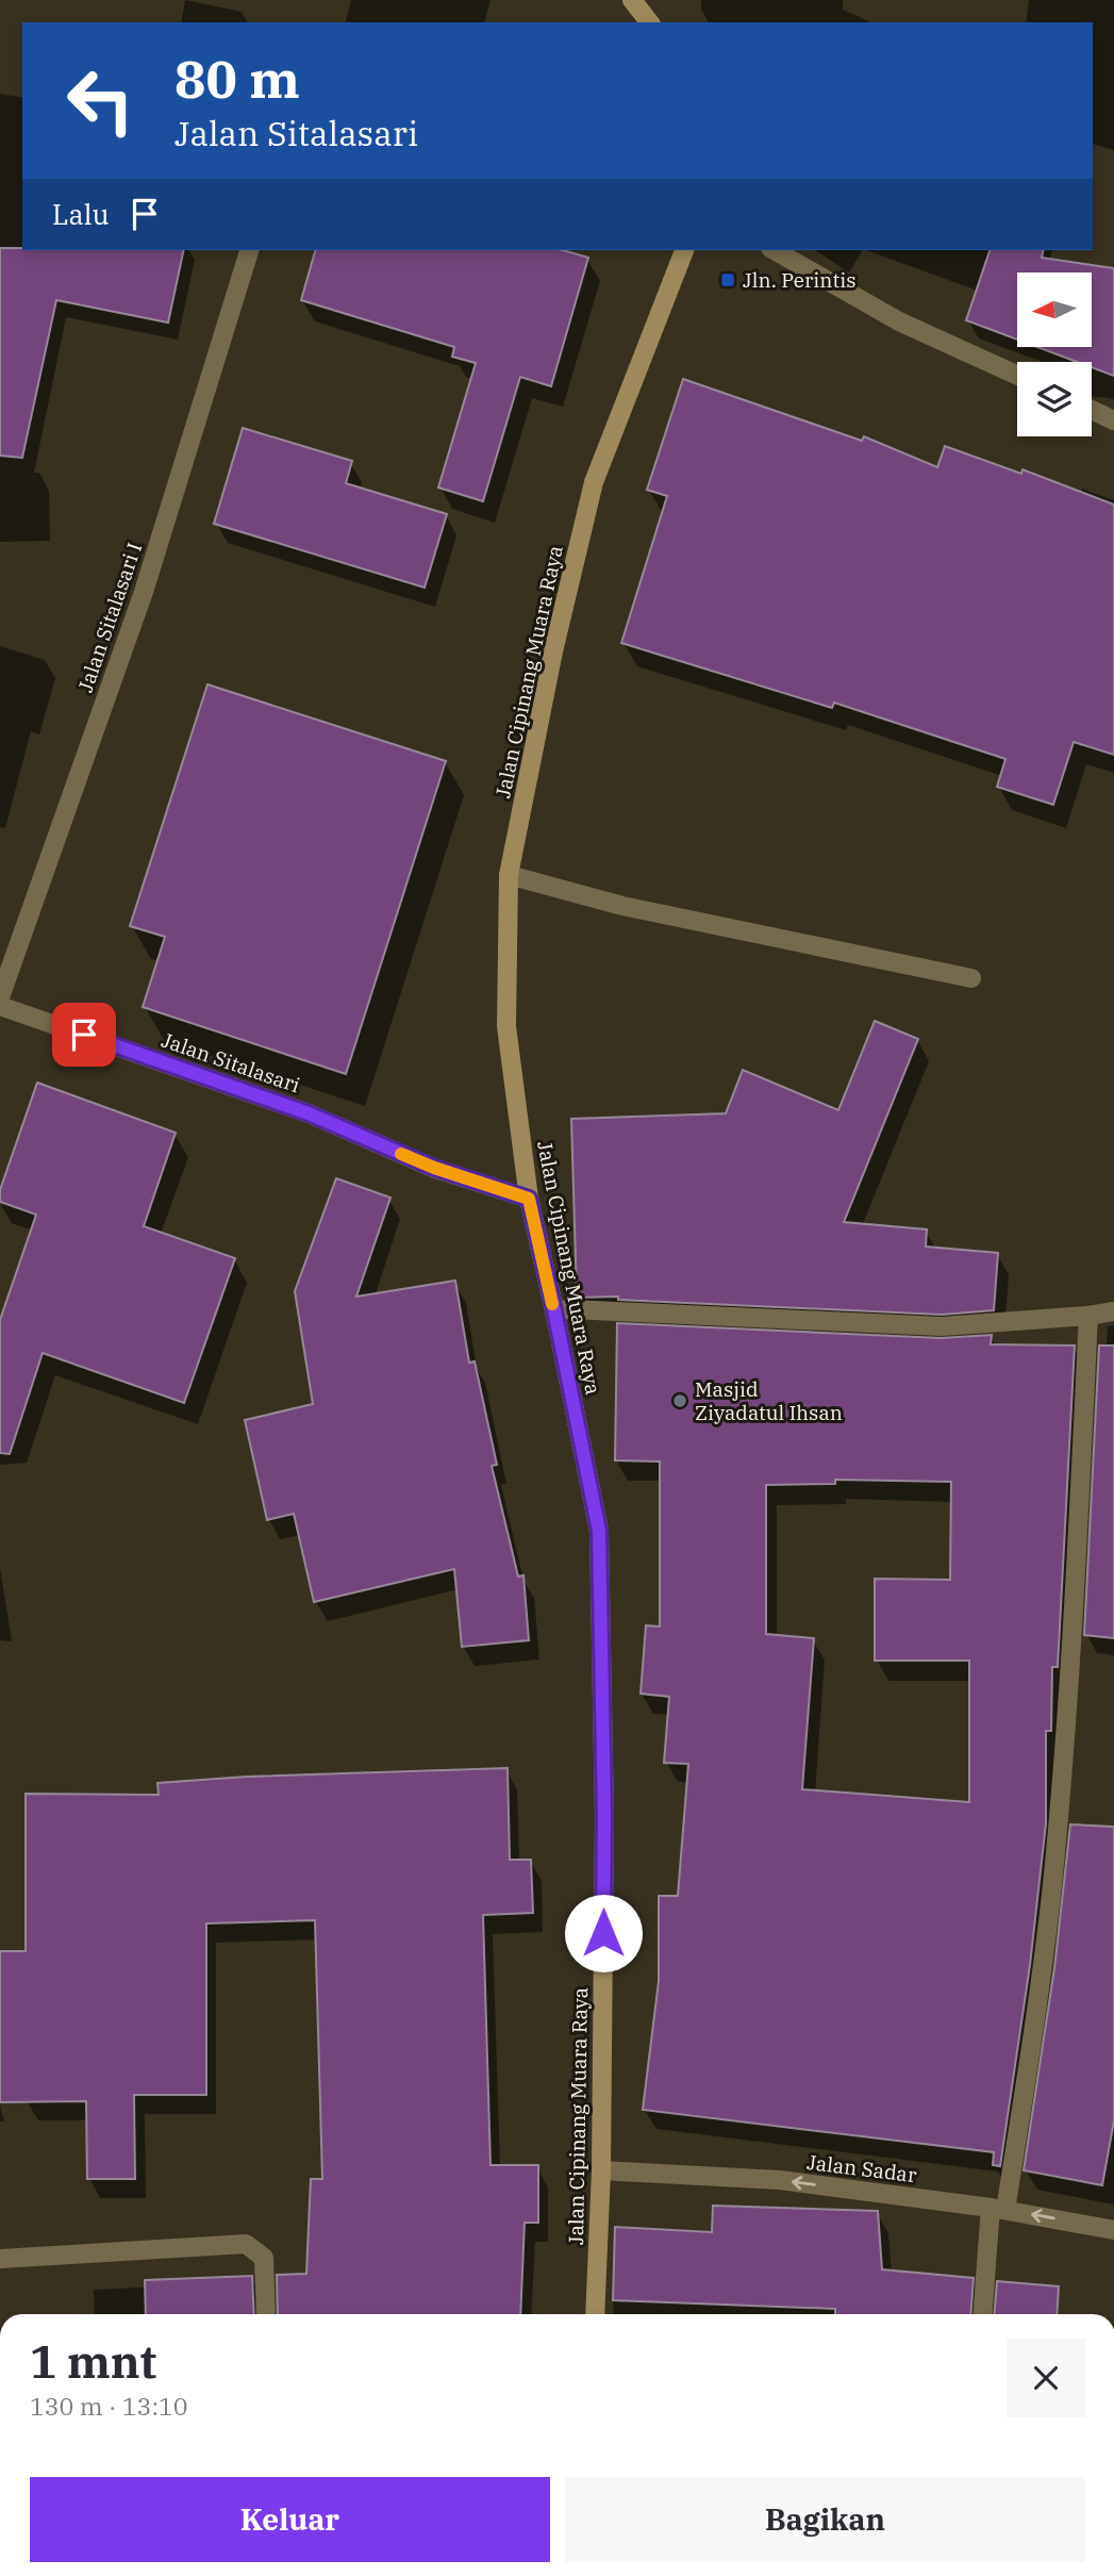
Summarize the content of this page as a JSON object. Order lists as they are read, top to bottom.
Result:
{
  "streets": {
    "street": [
      "Jalan Sitalasari I",
      "Jalan Cipinang Muara Raya",
      "Jalan Sitalasari",
      "Jalan Sadar"
    ]
  },
  "crossings": [
    ["Jalan Cipinang Muara Raya", "Jalan Sitalasari"],
    ["Jalan Cipinang Muara Raya", "Jalan Sadar"]
  ],
  "one_way": ["Jalan Sadar"],
  "places": {
    "transit": ["Jln. Perintis"],
    "other": ["Masjid Ziyadatul Ihsan"]
  },
  "north": "left",
  "page": {
    "turn": ["80 m", "Jalan Sitalasari"],
    "then": "Lalu",
    "heading": ["1 mnt", "130 m · 13:10"],
    "buttons": ["Keluar", "Bagikan"]
  }
}
